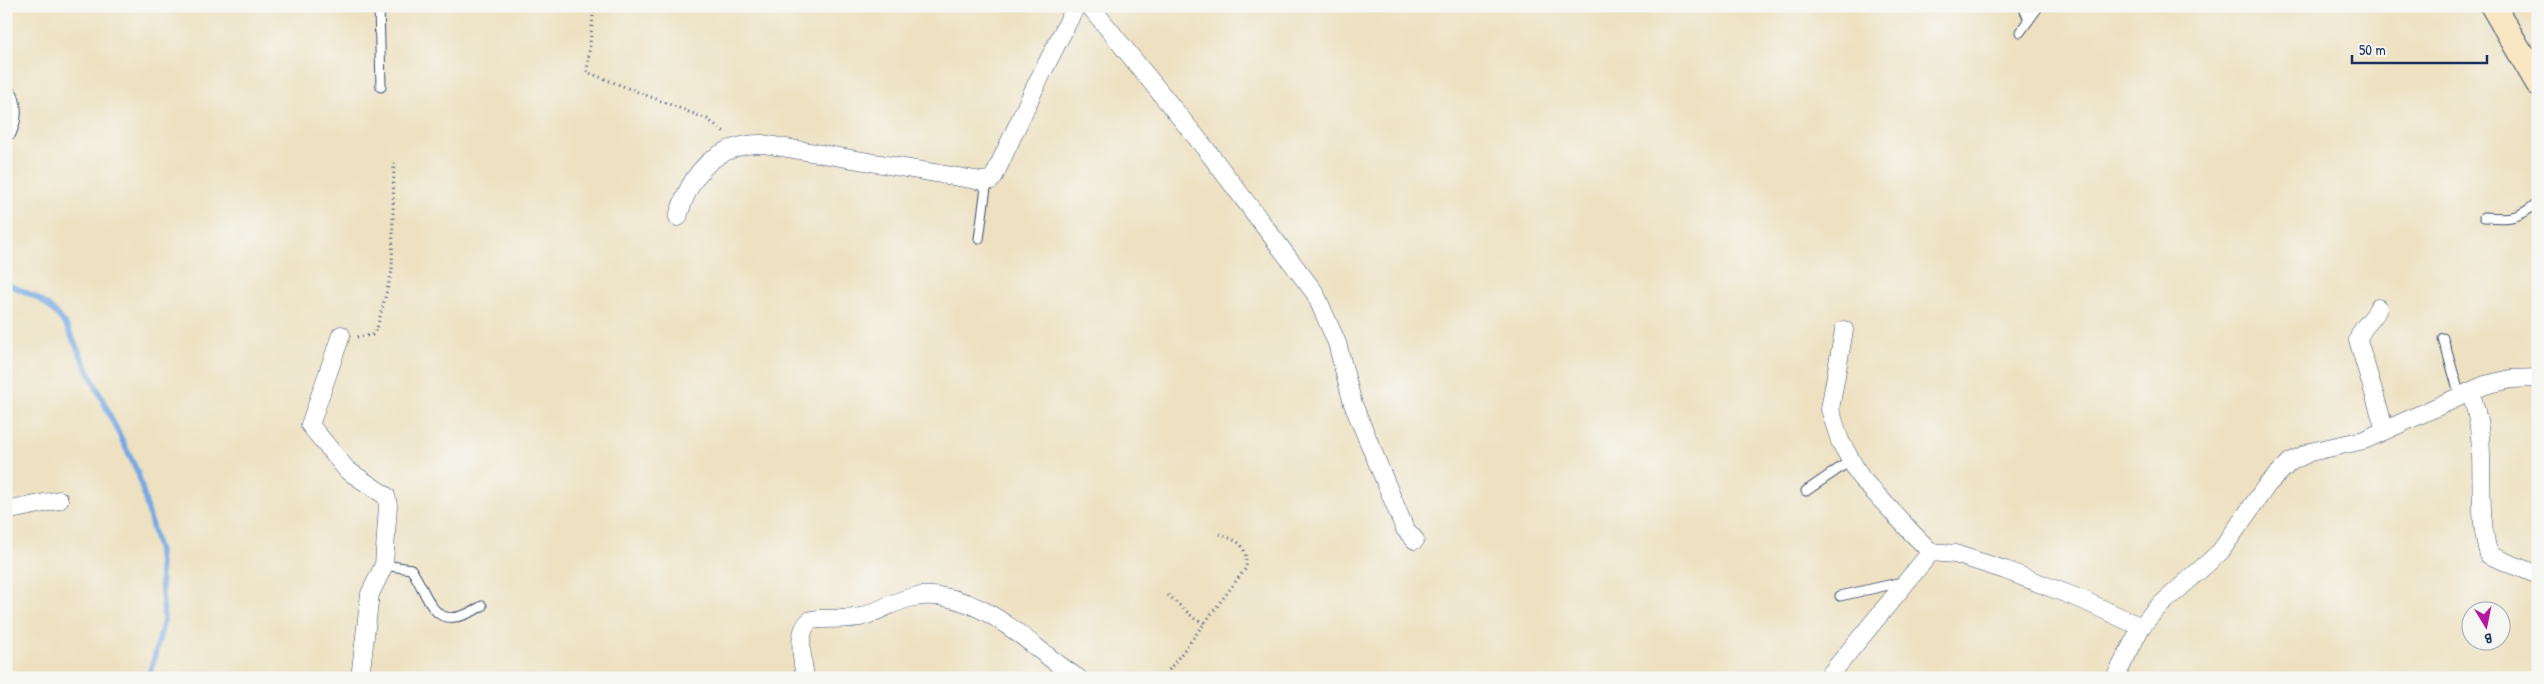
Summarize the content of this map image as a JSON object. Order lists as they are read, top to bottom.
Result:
{
  "scale_bar": "50 m",
  "north": "bottom"
}
